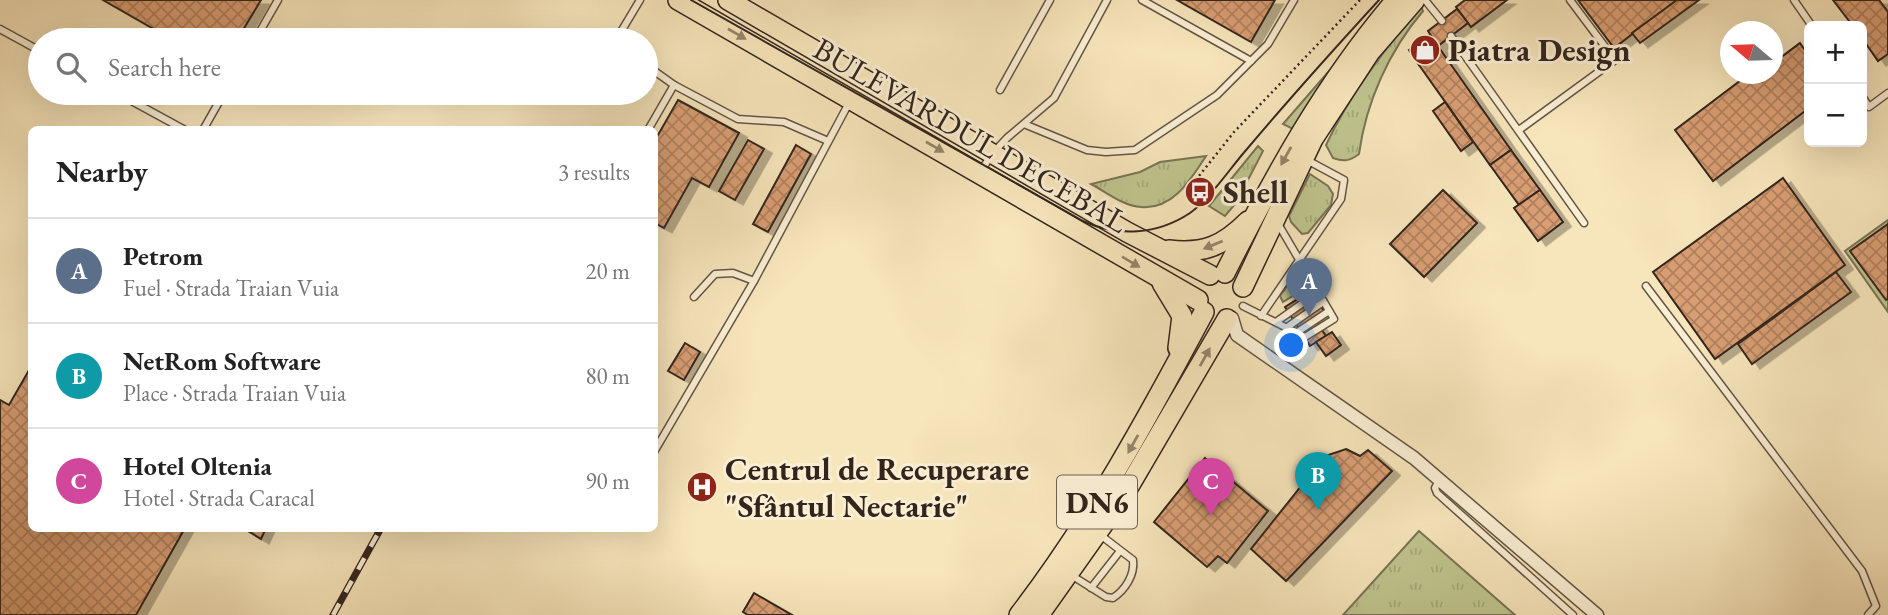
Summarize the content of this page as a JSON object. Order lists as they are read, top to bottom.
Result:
{
  "streets": {
    "main road": ["BULEVARDUL DECEBAL", "DN6"]
  },
  "crossings": [
    ["BULEVARDUL DECEBAL", "DN6"]
  ],
  "places": {
    "shop": ["Piatra Design"],
    "bus stop": ["Shell"],
    "hospital": ["Centrul de Recuperare \"Sfântul Nectarie\""]
  },
  "north": "left",
  "page": {
    "map_buttons": ["+", "−"],
    "search": "Search here",
    "heading": ["Nearby", "3 results"],
    "list": [
      {
        "mark": "A",
        "name": "Petrom",
        "note": "Fuel · Strada Traian Vuia",
        "value": "20 m"
      },
      {
        "mark": "B",
        "name": "NetRom Software",
        "note": "Place · Strada Traian Vuia",
        "value": "80 m"
      },
      {
        "mark": "C",
        "name": "Hotel Oltenia",
        "note": "Hotel · Strada Caracal",
        "value": "90 m"
      }
    ],
    "pins": ["A", "B", "C"]
  }
}
